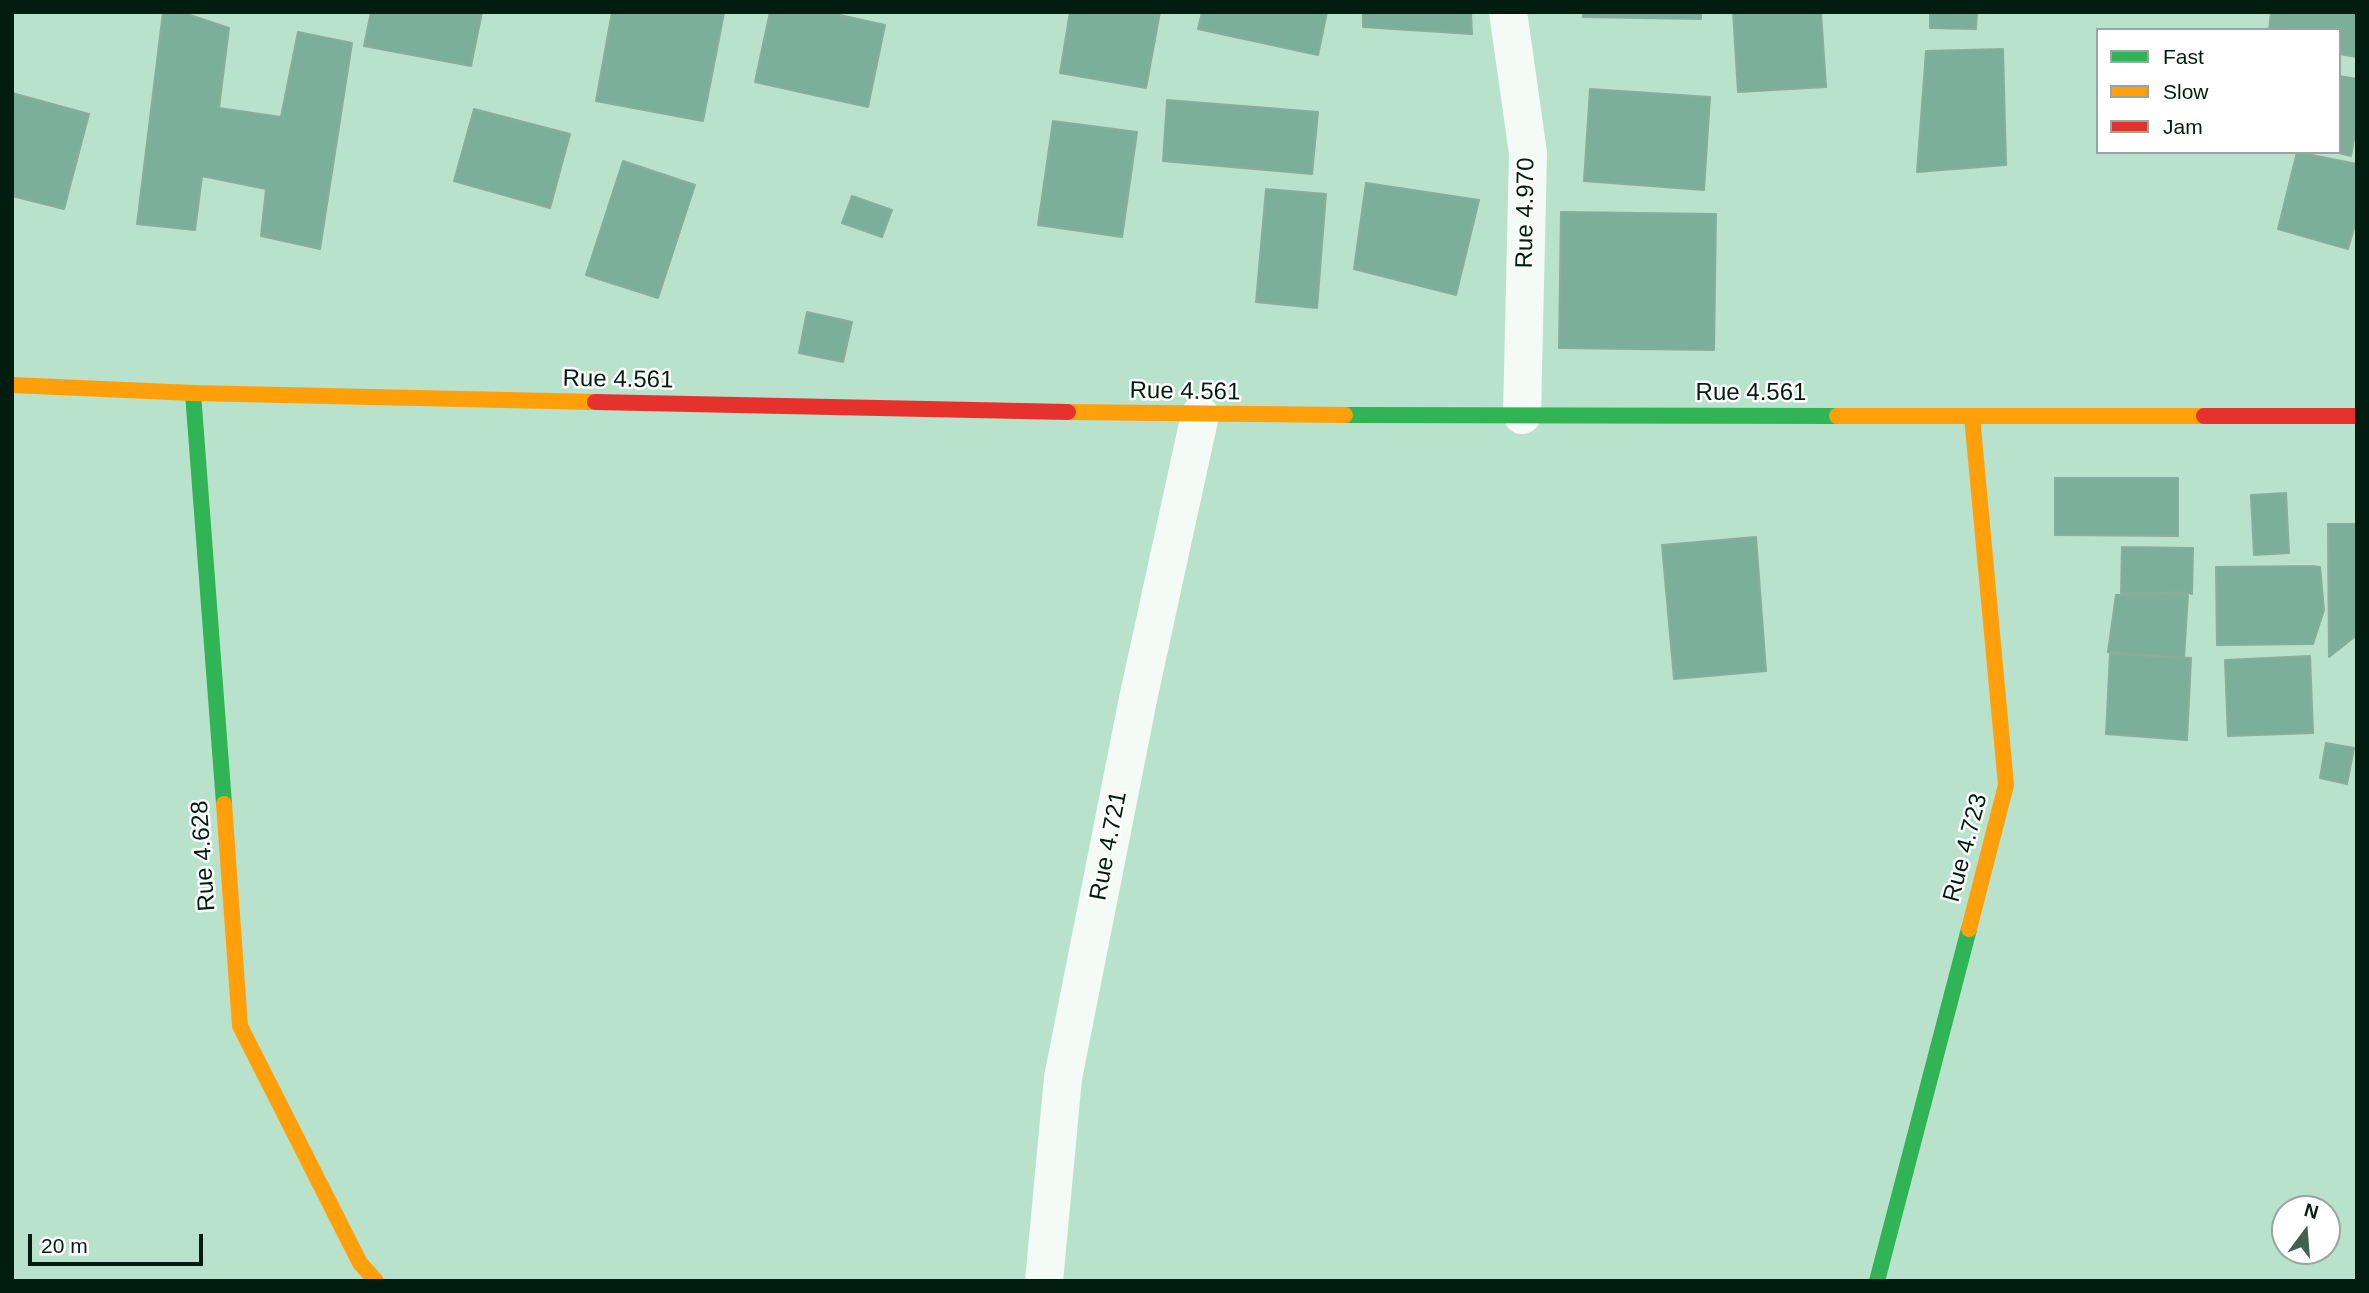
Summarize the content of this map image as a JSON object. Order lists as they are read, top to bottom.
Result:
{
  "streets": {
    "main road": ["Rue 4.561", "Rue 4.723", "Rue 4.628"],
    "street": ["Rue 4.970", "Rue 4.721"]
  },
  "crossings": [
    ["Rue 4.970", "Rue 4.561"],
    ["Rue 4.561", "Rue 4.721"],
    ["Rue 4.561", "Rue 4.723"],
    ["Rue 4.561", "Rue 4.628"]
  ],
  "legend": ["Fast", "Slow", "Jam"],
  "scale_bar": "20 m",
  "north": "top"
}
